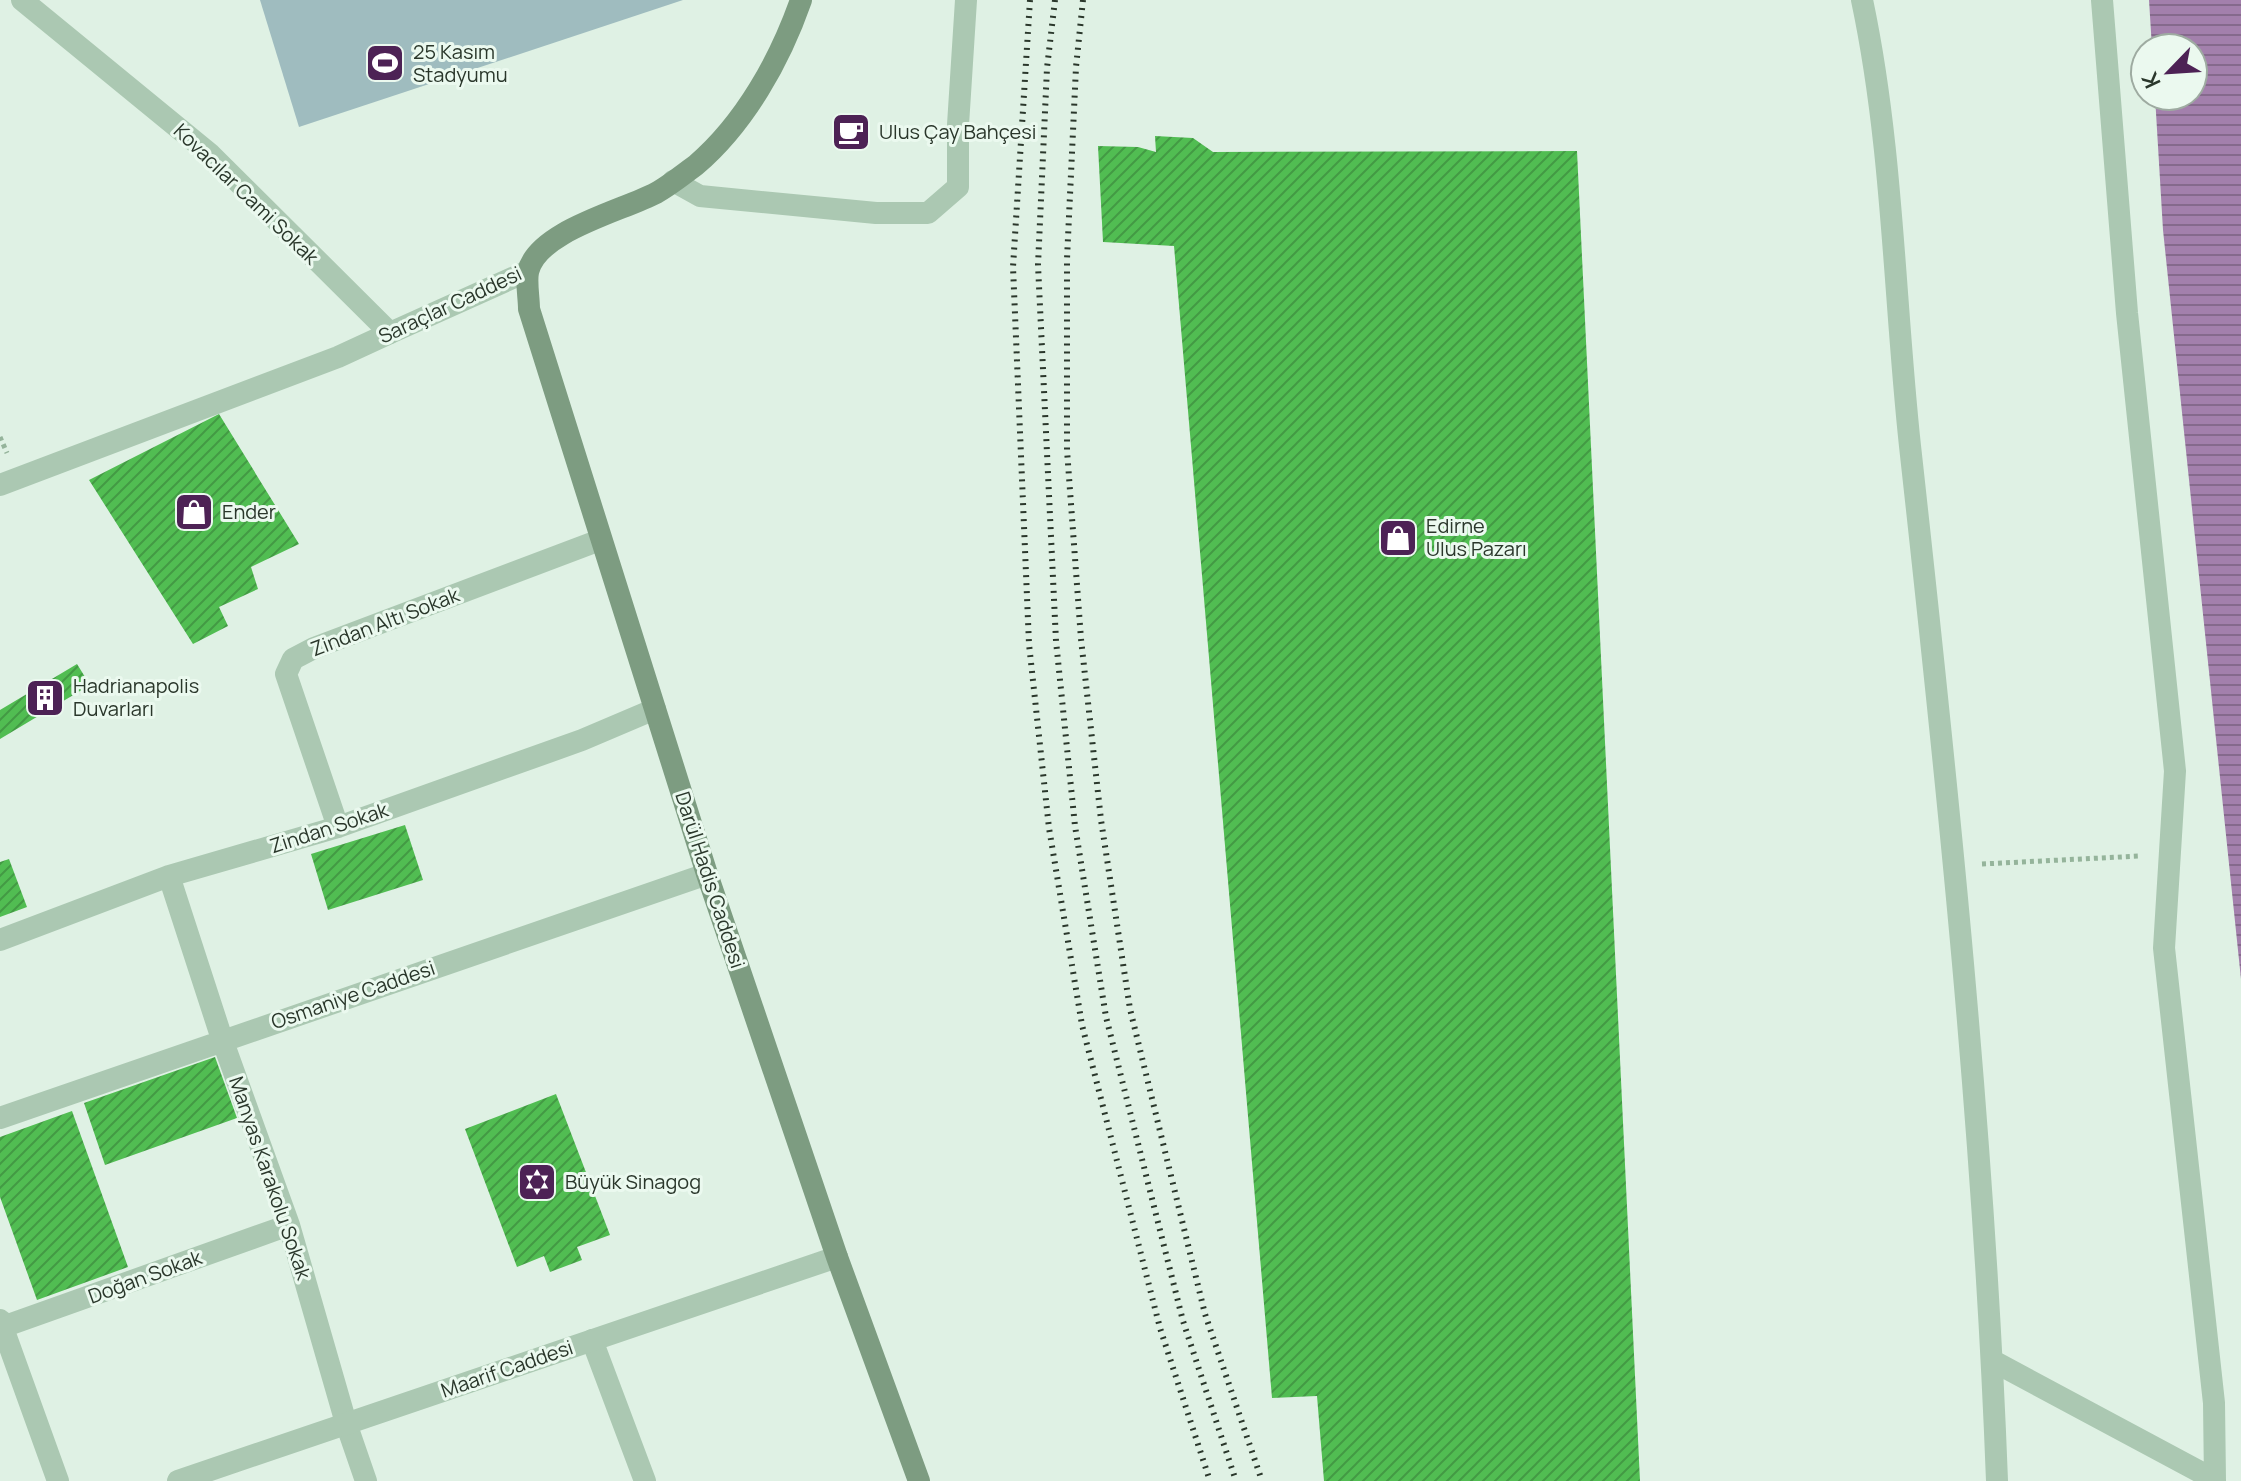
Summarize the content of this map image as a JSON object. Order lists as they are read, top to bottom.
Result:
{
  "streets": {
    "main road": ["Saraçlar Caddesi", "Darül Hadis Caddesi"],
    "street": [
      "Kovacılar Cami Sokak",
      "Zindan Altı Sokak",
      "Zindan Sokak",
      "Osmaniye Caddesi",
      "Manyas Karakolu Sokak",
      "Doğan Sokak",
      "Maarif Caddesi"
    ]
  },
  "crossings": [
    ["Kovacılar Cami Sokak", "Saraçlar Caddesi"],
    ["Saraçlar Caddesi", "Darül Hadis Caddesi"],
    ["Zindan Altı Sokak", "Zindan Sokak"],
    ["Zindan Altı Sokak", "Darül Hadis Caddesi"],
    ["Zindan Sokak", "Darül Hadis Caddesi"],
    ["Zindan Sokak", "Manyas Karakolu Sokak"],
    ["Darül Hadis Caddesi", "Osmaniye Caddesi"],
    ["Darül Hadis Caddesi", "Maarif Caddesi"],
    ["Osmaniye Caddesi", "Manyas Karakolu Sokak"],
    ["Manyas Karakolu Sokak", "Doğan Sokak"],
    ["Manyas Karakolu Sokak", "Maarif Caddesi"]
  ],
  "places": {
    "sports": ["25 Kasım Stadyumu"],
    "cafe": ["Ulus Çay Bahçesi"],
    "shop": ["Ender", "Edirne Ulus Pazarı"],
    "building": ["Hadrianapolis Duvarları"],
    "synagogue": ["Büyük Sinagog"]
  },
  "north": "bottom left"
}
